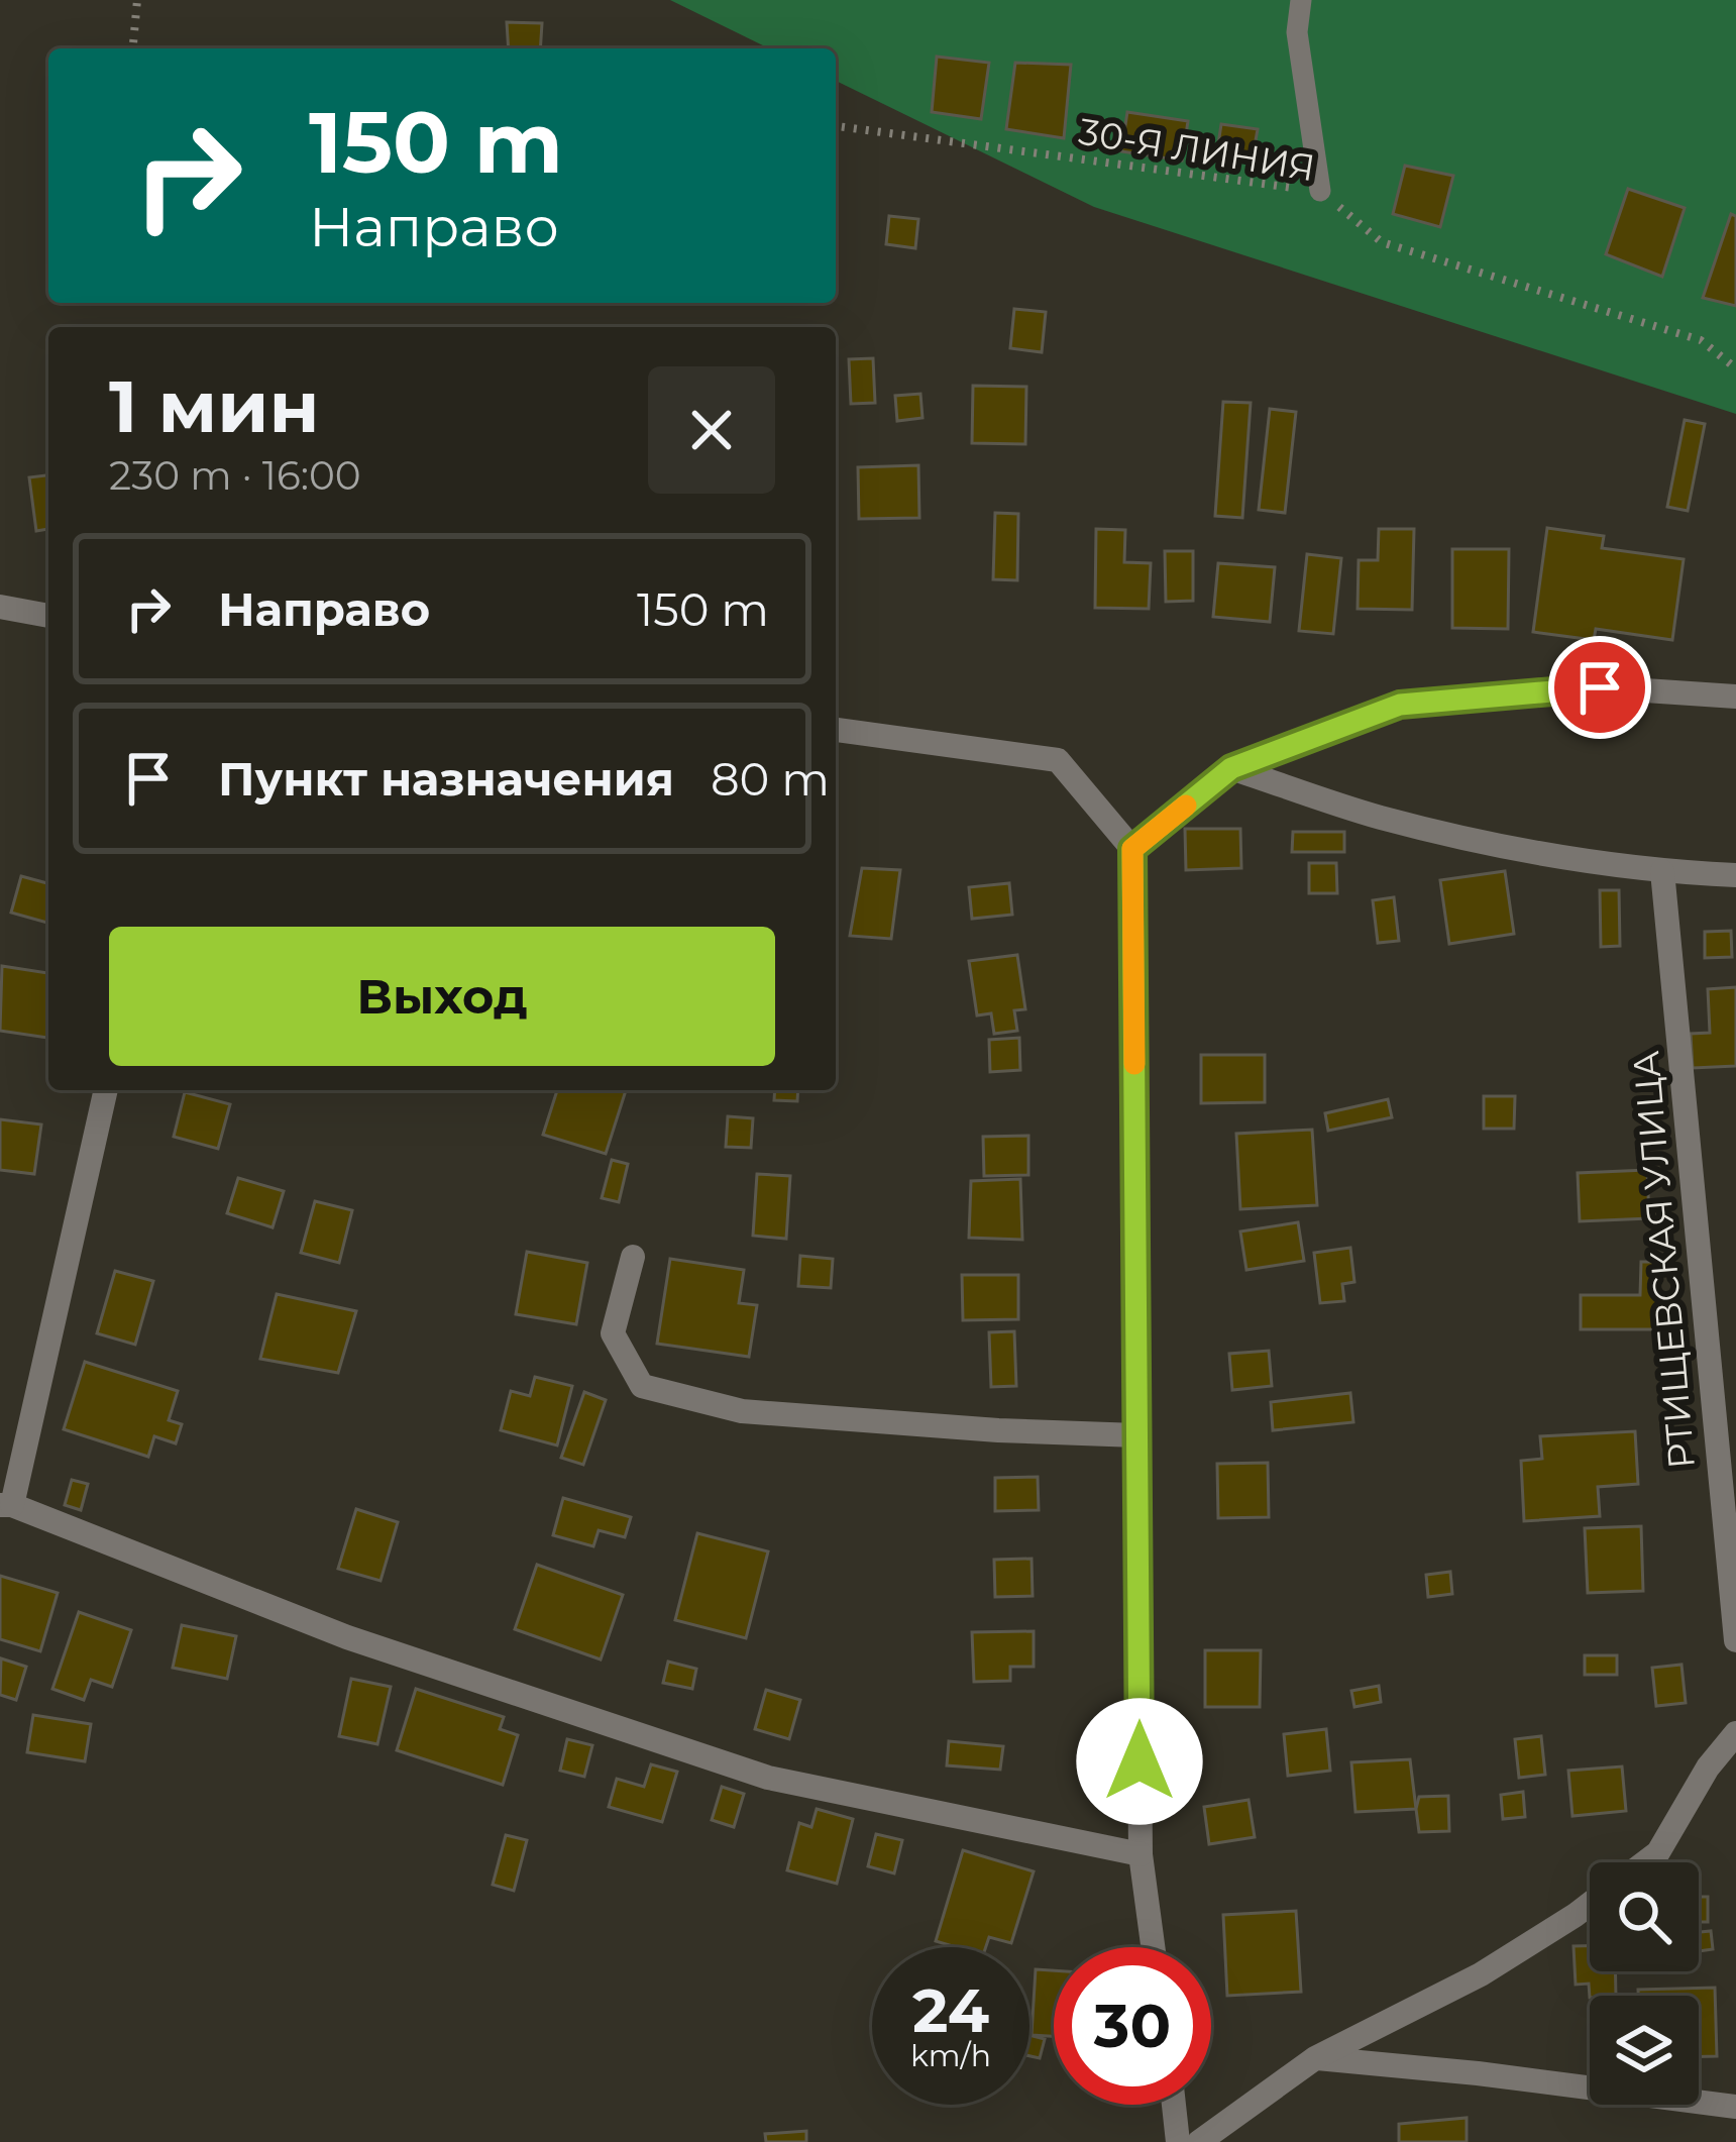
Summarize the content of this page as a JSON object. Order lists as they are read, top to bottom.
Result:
{
  "streets": {
    "street": ["РТИЩЕВСКАЯ УЛИЦА"],
    "path": ["30-Я ЛИНИЯ"]
  },
  "page": {
    "turn": ["150 m", "Направо"],
    "heading": ["1 мин", "230 m · 16:00"],
    "list": [
      {
        "name": "Направо",
        "value": "150 m"
      },
      {
        "name": "Пункт назначения",
        "value": "80 m"
      }
    ],
    "buttons": "Выход",
    "speed": "24 km/h",
    "limit": "30"
  }
}
